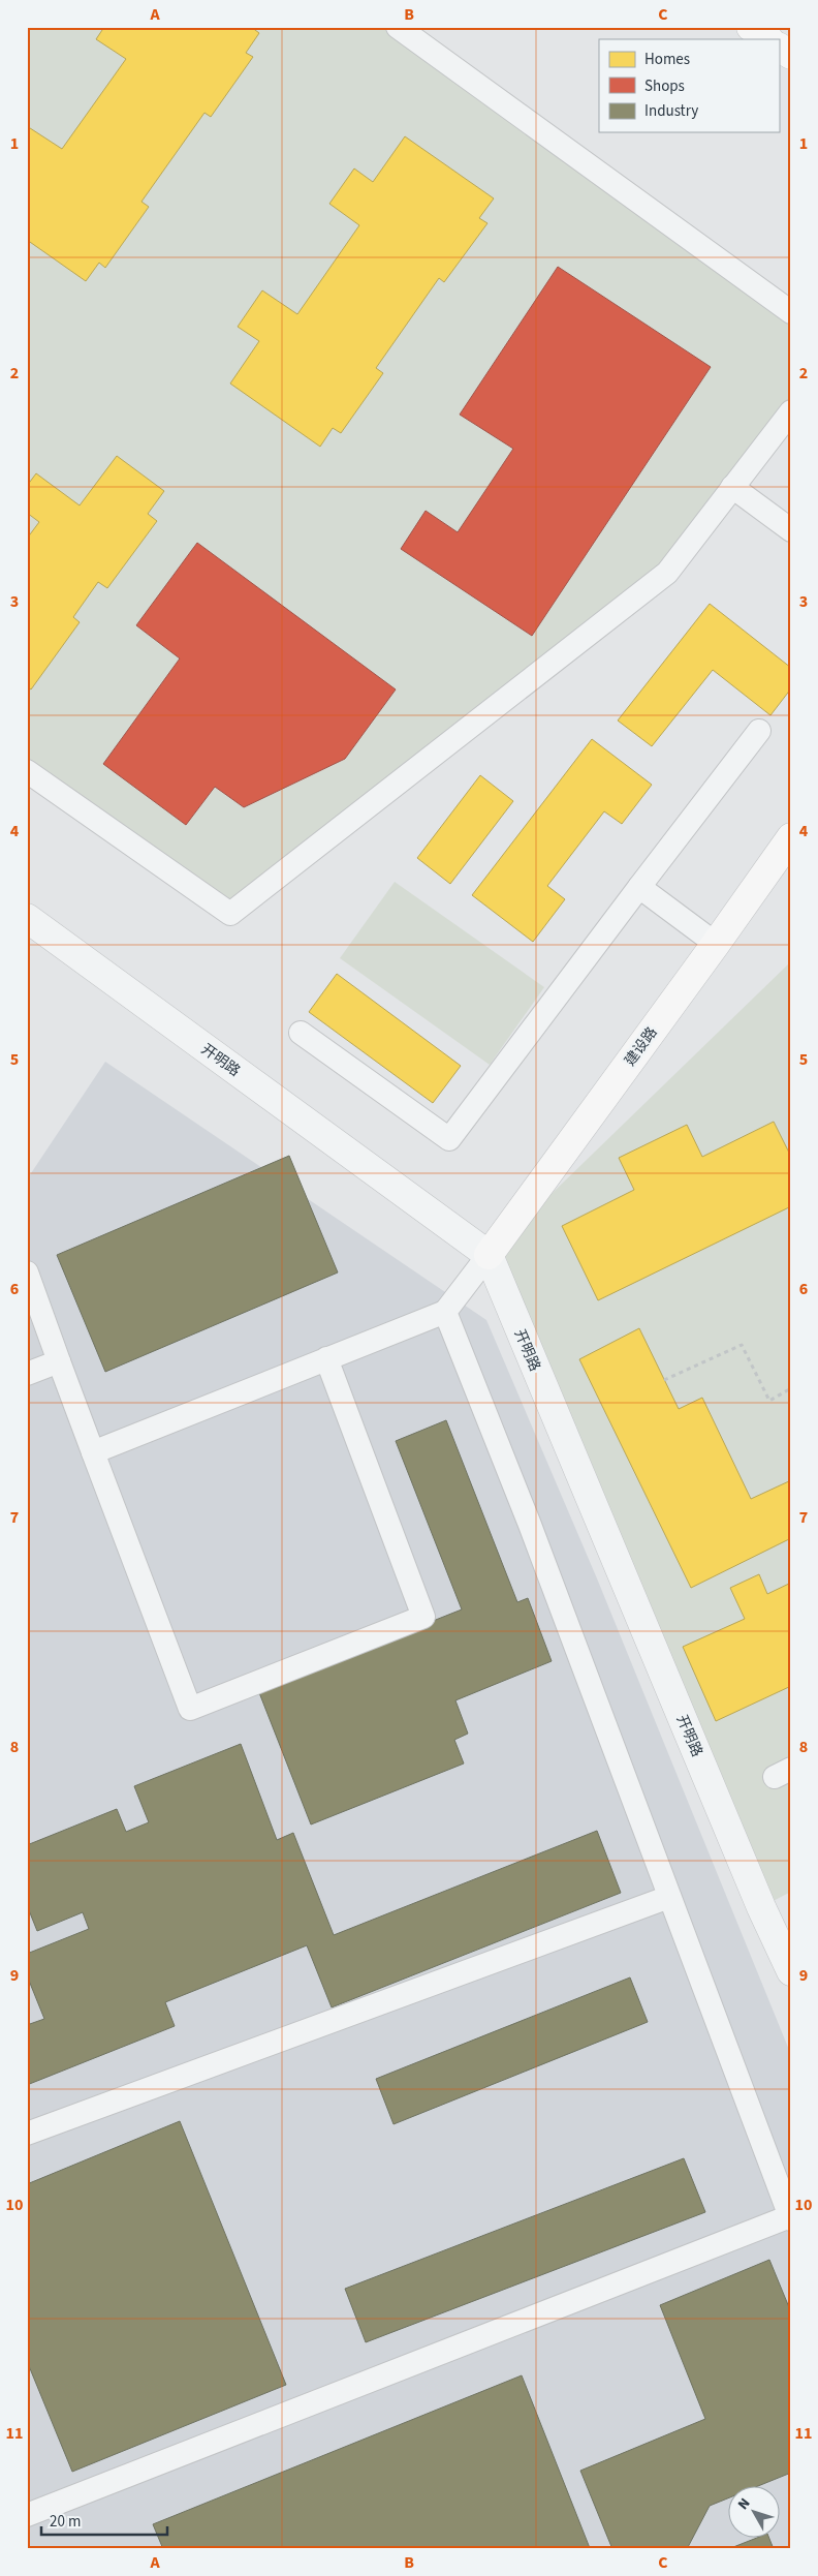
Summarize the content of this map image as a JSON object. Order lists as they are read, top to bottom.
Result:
{
  "streets": {
    "street": ["建设路", "开明路"]
  },
  "crossings": [
    ["建设路", "开明路"]
  ],
  "legend": ["Homes", "Shops", "Industry"],
  "scale_bar": "20 m",
  "north": "top left",
  "grid": {
    "columns": ["A", "B", "C"],
    "rows": [
      "1",
      "2",
      "3",
      "4",
      "5",
      "6",
      "7",
      "8",
      "9",
      "10",
      "11"
    ]
  }
}
